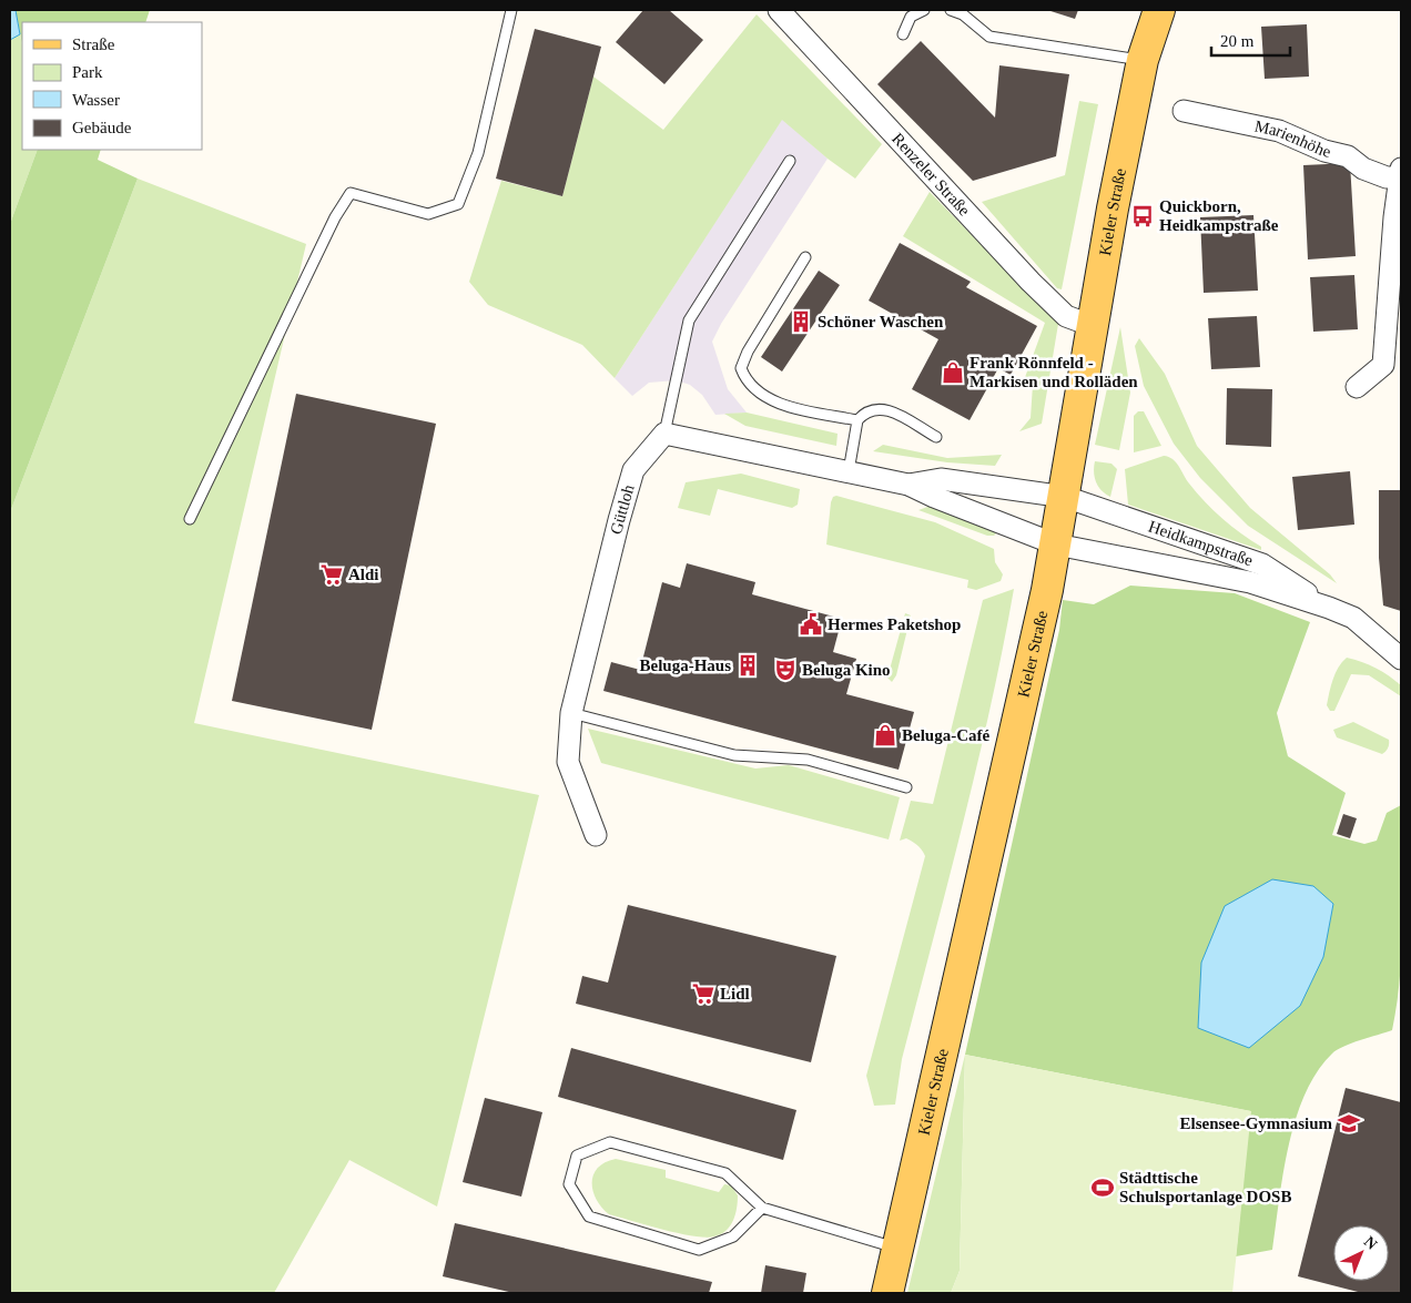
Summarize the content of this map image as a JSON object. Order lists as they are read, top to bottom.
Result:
{
  "streets": {
    "main road": ["Kieler Straße"],
    "street": [
      "Marienhöhe",
      "Renzeler Straße",
      "Güttloh",
      "Heidkampstraße"
    ]
  },
  "crossings": [
    ["Renzeler Straße", "Kieler Straße"],
    ["Kieler Straße", "Heidkampstraße"]
  ],
  "places": {
    "bus stop": ["Quickborn, Heidkampstraße"],
    "building": ["Schöner Waschen", "Beluga-Haus"],
    "shop": ["Frank Rönnfeld - Markisen und Rolläden", "Beluga-Café"],
    "supermarket": ["Aldi", "Lidl"],
    "public building": ["Hermes Paketshop"],
    "theatre": ["Beluga Kino"],
    "school or university": ["Elsensee-Gymnasium"],
    "sports": ["Städttische Schulsportanlage DOSB"]
  },
  "legend": [
    "Straße",
    "Park",
    "Wasser",
    "Gebäude"
  ],
  "scale_bar": "20 m",
  "north": "top right"
}
